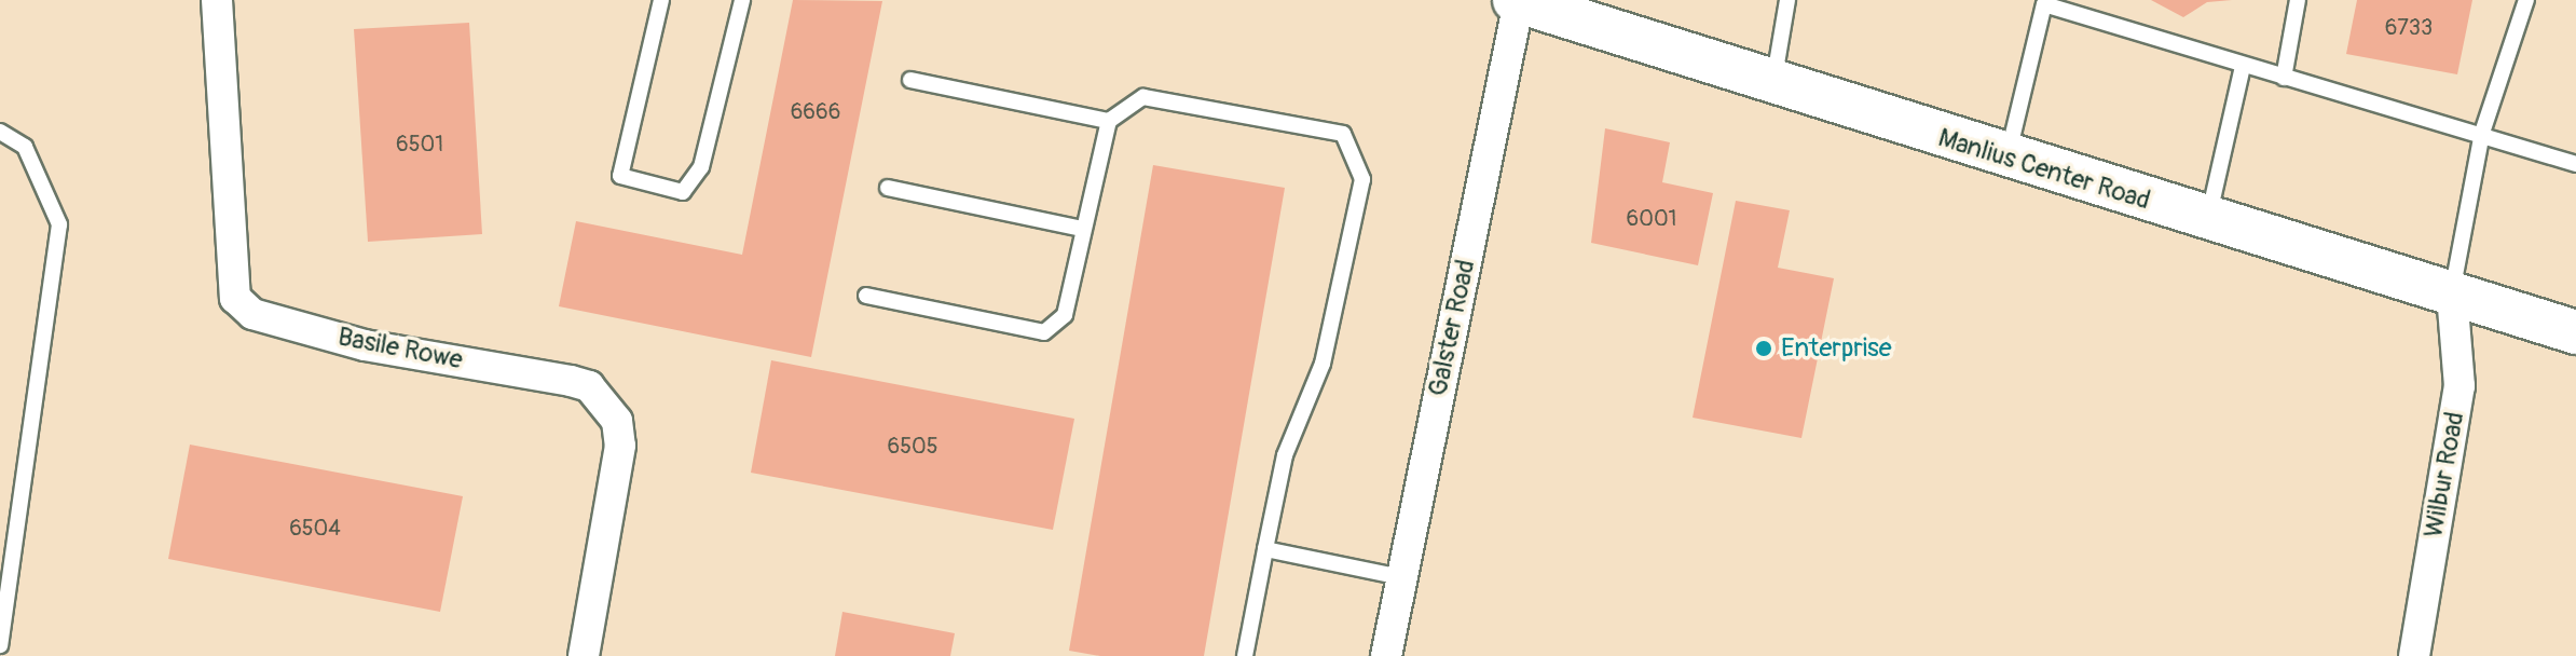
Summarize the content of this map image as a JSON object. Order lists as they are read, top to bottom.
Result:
{
  "streets": {
    "main road": ["Manlius Center Road"],
    "street": ["Galster Road", "Basile Rowe", "Wilbur Road"]
  },
  "crossings": [
    ["Manlius Center Road", "Galster Road"],
    ["Manlius Center Road", "Wilbur Road"]
  ],
  "places": ["Enterprise"],
  "house_numbers": [
    "6733",
    "6666",
    "6501",
    "6001",
    "6505",
    "6504"
  ]
}
